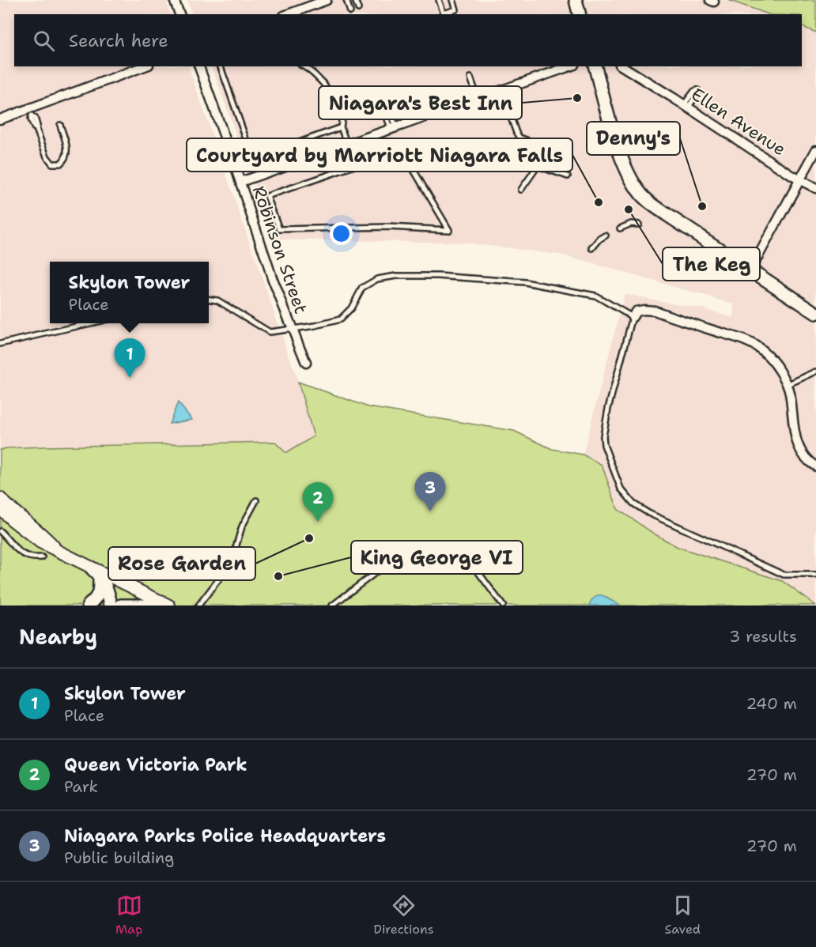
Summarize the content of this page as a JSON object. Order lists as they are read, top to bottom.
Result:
{
  "streets": {
    "street": ["Ellen Avenue", "Robinson Street"]
  },
  "places": [
    "Niagara's Best Inn",
    "Courtyard by Marriott Niagara Falls",
    "Denny's",
    "The Keg",
    "Rose Garden",
    "King George VI"
  ],
  "page": {
    "search": "Search here",
    "popup": ["Skylon Tower", "Place"],
    "pins": ["1", "3", "2"],
    "heading": ["Nearby", "3 results"],
    "list": [
      {
        "mark": "1",
        "name": "Skylon Tower",
        "note": "Place",
        "value": "240 m"
      },
      {
        "mark": "2",
        "name": "Queen Victoria Park",
        "note": "Park",
        "value": "270 m"
      },
      {
        "mark": "3",
        "name": "Niagara Parks Police Headquarters",
        "note": "Public building",
        "value": "270 m"
      }
    ],
    "nav": ["Map", "Directions", "Saved"]
  }
}
